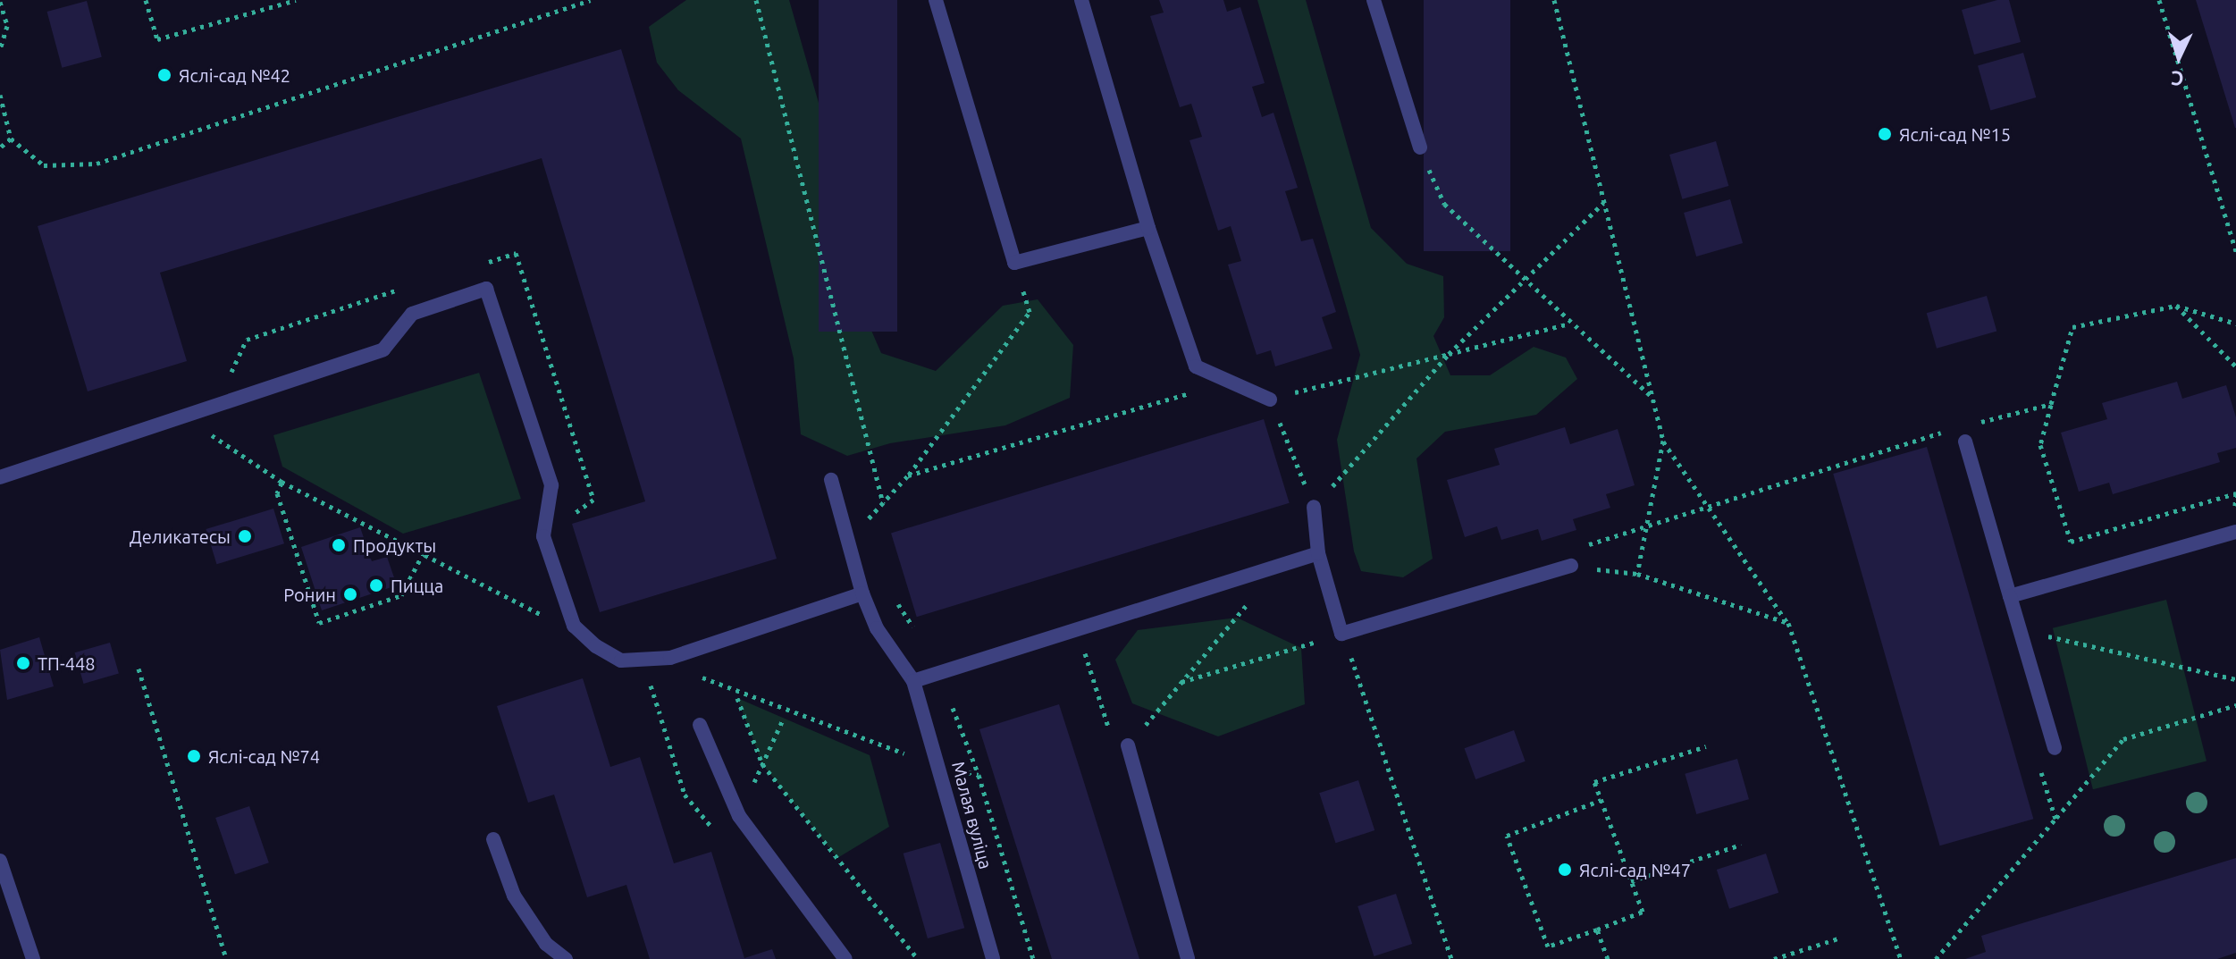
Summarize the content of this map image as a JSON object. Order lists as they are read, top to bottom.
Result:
{
  "streets": {
    "street": ["Малая вуліца"]
  },
  "places": [
    "Яслі-сад №42",
    "Яслі-сад №15",
    "Деликатесы",
    "Продукты",
    "Пицца",
    "Ронин",
    "ТП-448",
    "Яслі-сад №74",
    "Яслі-сад №47"
  ],
  "north": "bottom"
}
